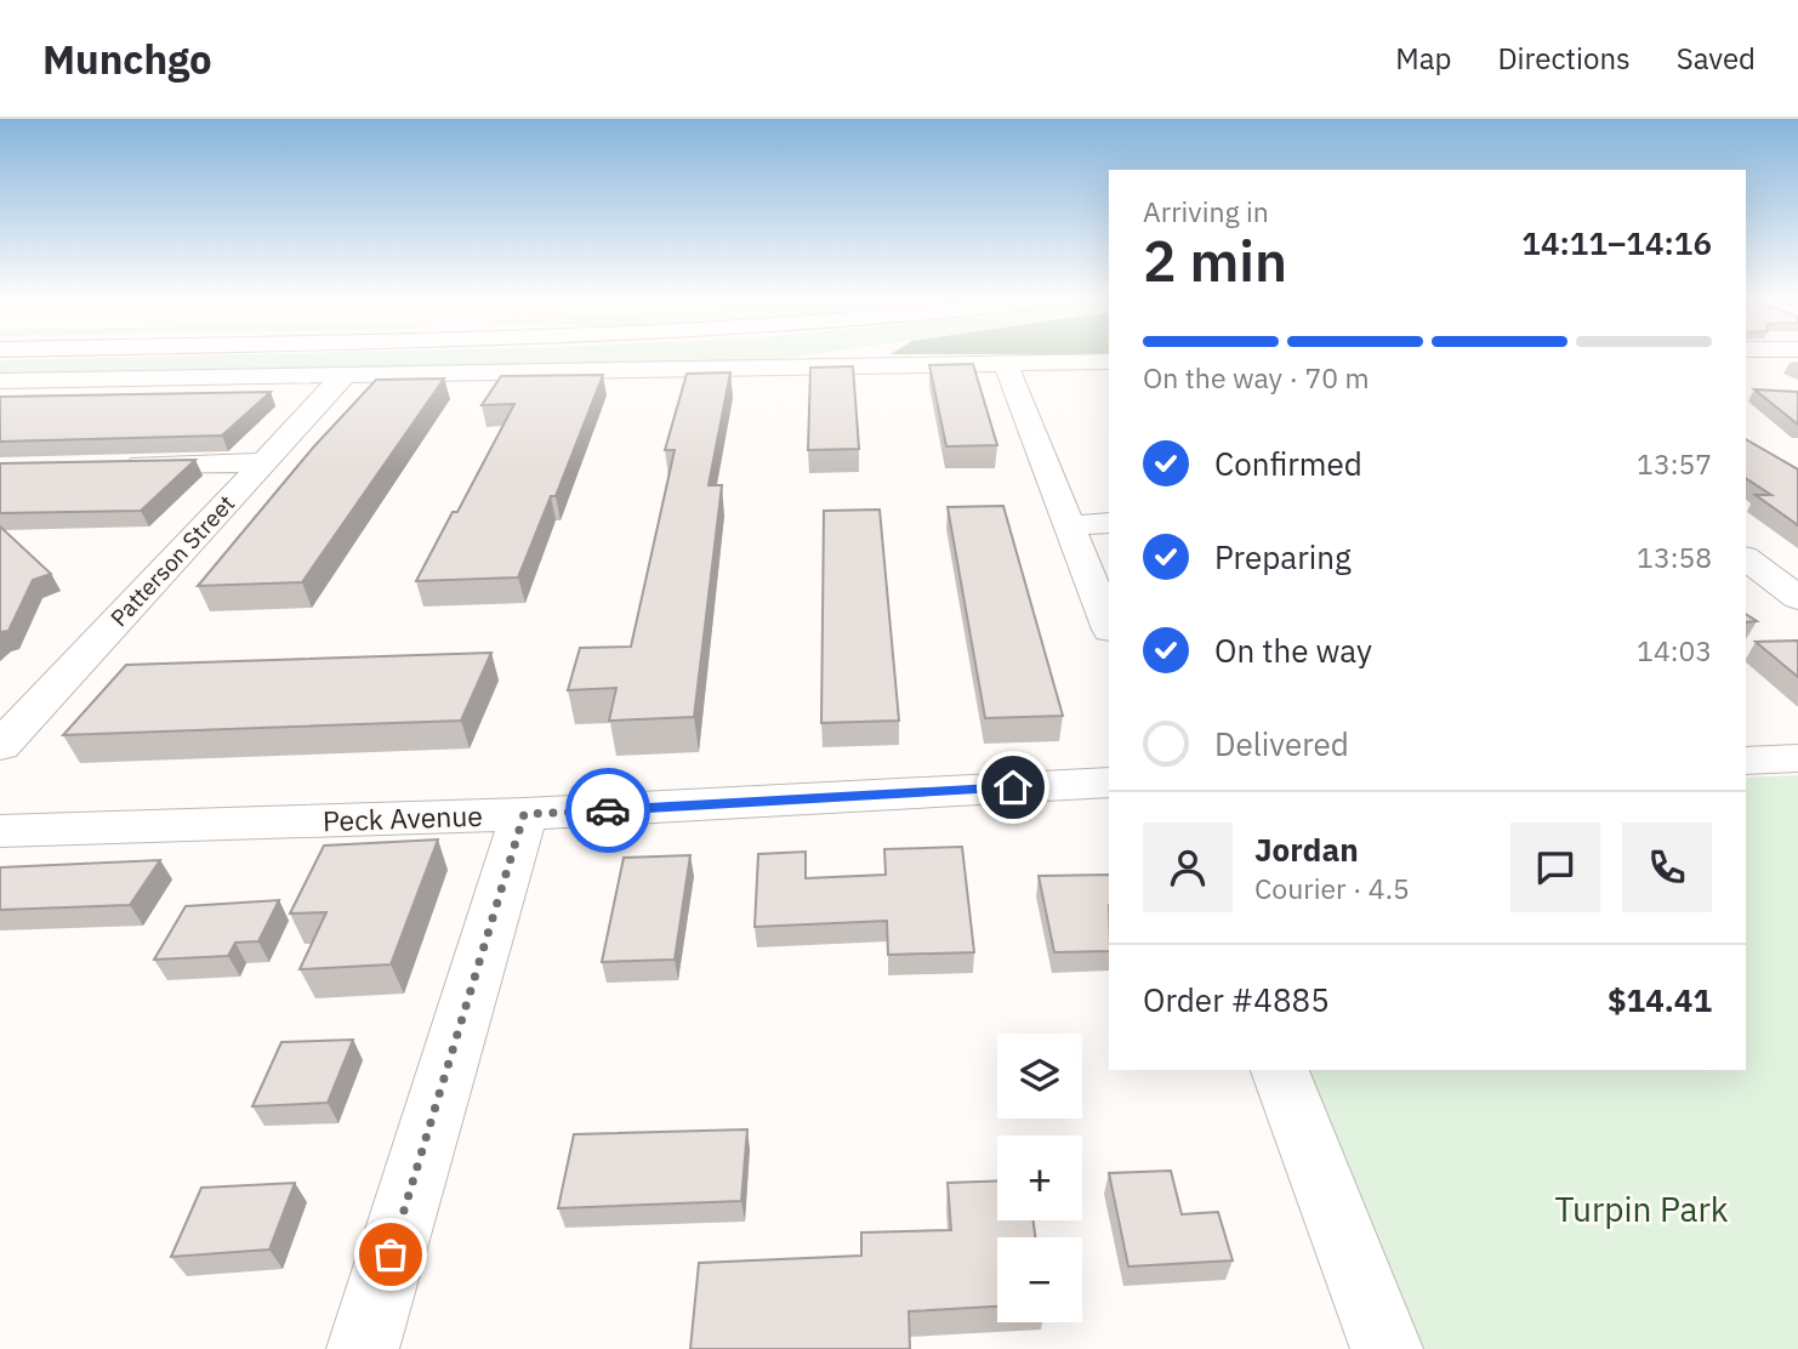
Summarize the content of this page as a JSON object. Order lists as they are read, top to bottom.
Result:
{
  "streets": {
    "street": ["Patterson Street", "Peck Avenue"]
  },
  "parks": ["Turpin Park"],
  "page": {
    "header": "Munchgo",
    "nav": ["Map", "Directions", "Saved"],
    "heading": ["2 min", "Arriving in", "14:11–14:16"],
    "panel": [
      "Jordan",
      "Courier · 4.5",
      "Order #4885",
      "$14.41"
    ],
    "bar": "On the way · 70 m",
    "list": [
      ["Confirmed", "13:57"],
      ["Preparing", "13:58"],
      ["On the way", "14:03"],
      "Delivered"
    ],
    "map_buttons": ["+", "−"]
  }
}
